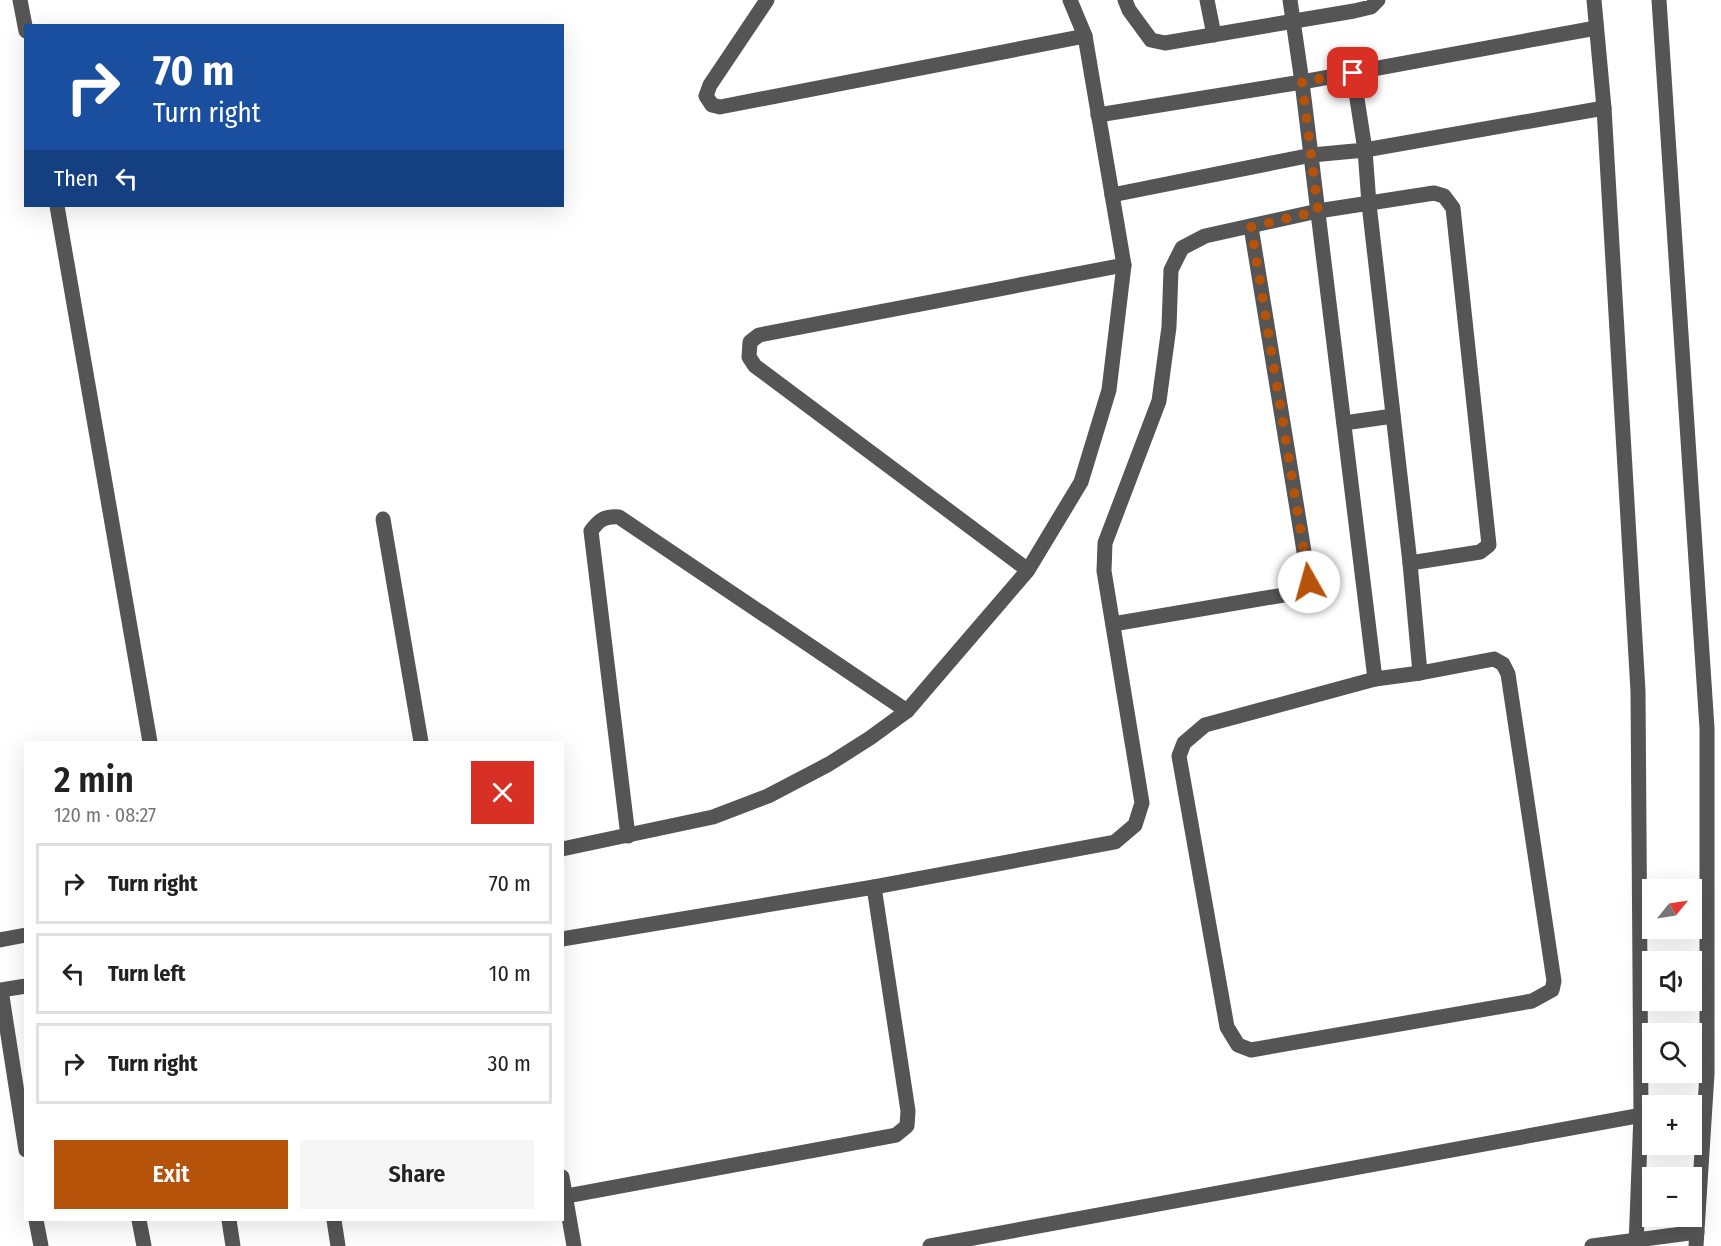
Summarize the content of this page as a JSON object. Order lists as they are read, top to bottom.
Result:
{
  "north": "top right",
  "page": {
    "turn": ["70 m", "Turn right"],
    "then": "Then",
    "heading": ["2 min", "120 m · 08:27"],
    "list": [
      {
        "name": "Turn right",
        "value": "70 m"
      },
      {
        "name": "Turn left",
        "value": "10 m"
      },
      {
        "name": "Turn right",
        "value": "30 m"
      }
    ],
    "map_buttons": ["+", "−"],
    "buttons": ["Exit", "Share"]
  }
}
